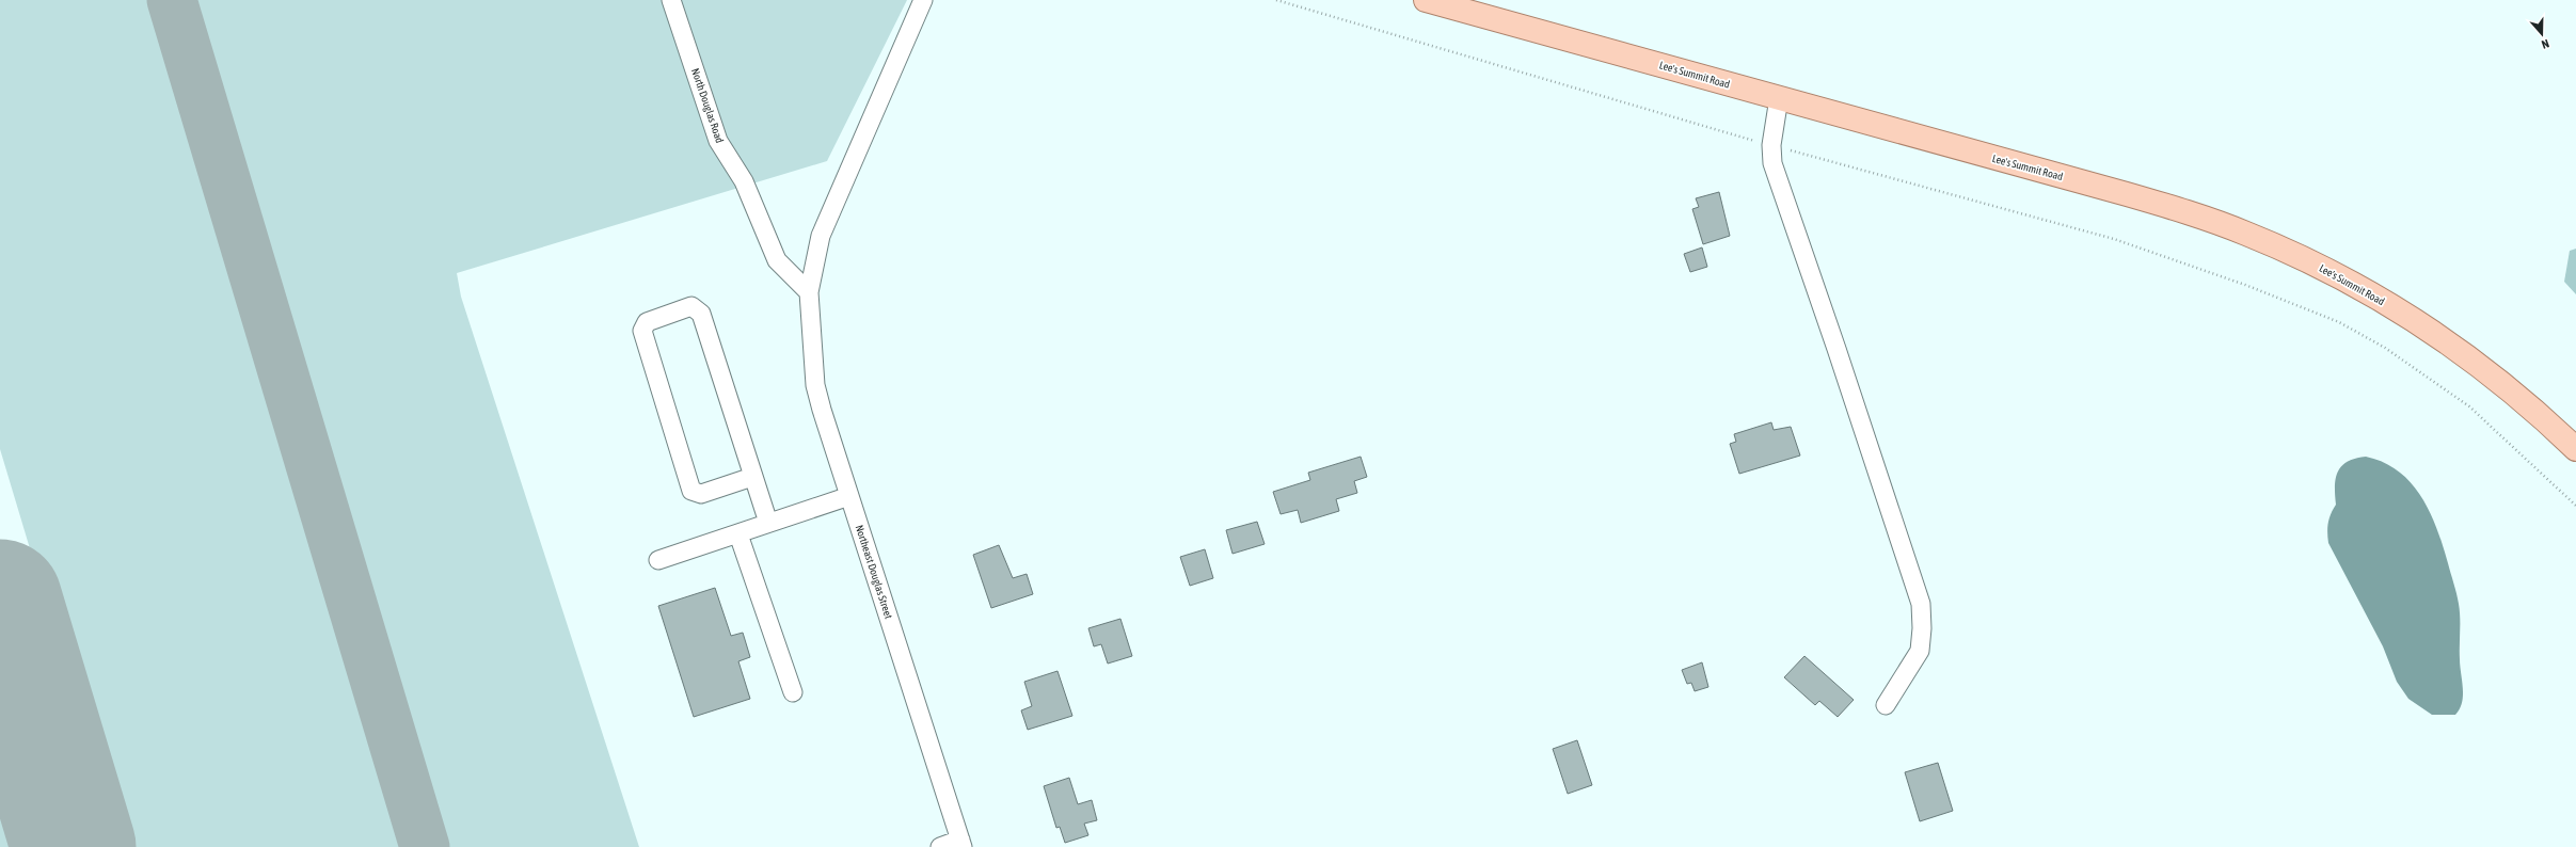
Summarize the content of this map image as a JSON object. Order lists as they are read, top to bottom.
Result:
{
  "streets": {
    "main road": ["Lee's Summit Road"],
    "street": ["North Douglas Road", "Northeast Douglas Street"]
  },
  "crossings": [
    ["North Douglas Road", "Northeast Douglas Street"]
  ],
  "north": "bottom"
}
